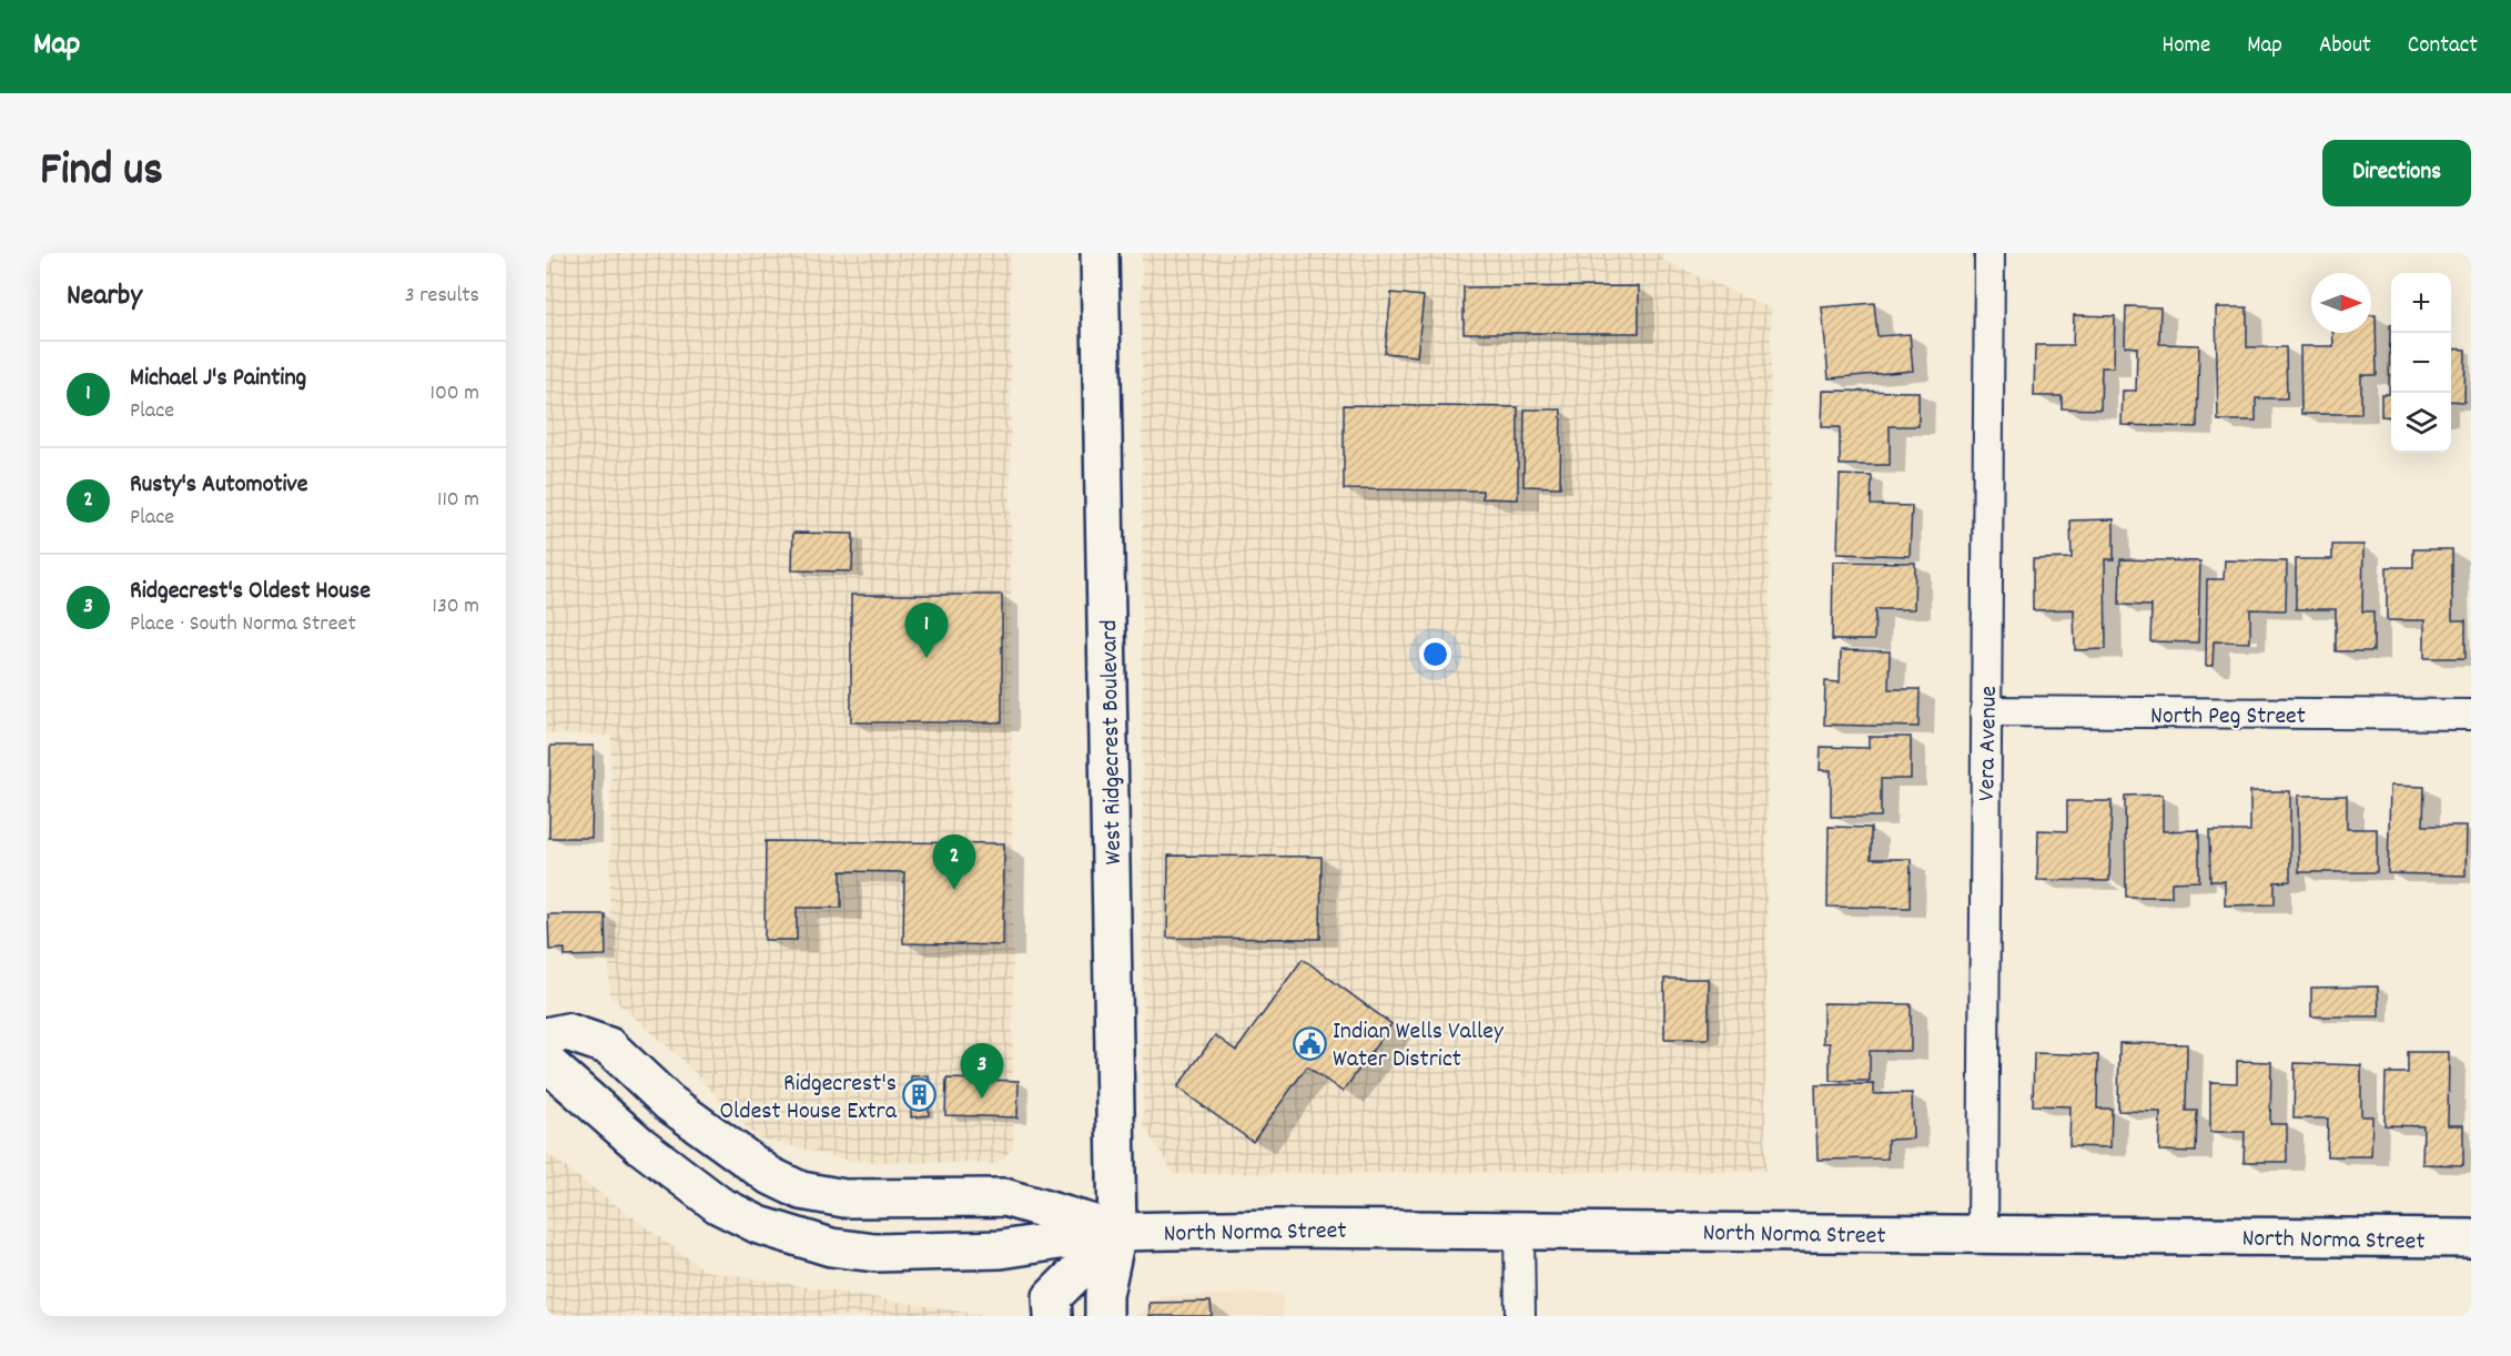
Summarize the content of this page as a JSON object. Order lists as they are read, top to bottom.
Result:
{
  "streets": {
    "main road": ["West Ridgecrest Boulevard", "North Norma Street"],
    "street": ["North Peg Street", "Vera Avenue"]
  },
  "crossings": [
    ["North Peg Street", "Vera Avenue"],
    ["West Ridgecrest Boulevard", "North Norma Street"],
    ["Vera Avenue", "North Norma Street"]
  ],
  "places": {
    "public building": ["Indian Wells Valley Water District"],
    "building": ["Ridgecrest's Oldest House Extra"]
  },
  "north": "right",
  "page": {
    "header": "Map",
    "nav": [
      "Home",
      "Map",
      "About",
      "Contact"
    ],
    "title": "Find us",
    "buttons": "Directions",
    "heading": ["Nearby", "3 results"],
    "map_buttons": ["+", "−"],
    "list": [
      {
        "mark": "1",
        "name": "Michael J's Painting",
        "note": "Place",
        "value": "100 m"
      },
      {
        "mark": "2",
        "name": "Rusty's Automotive",
        "note": "Place",
        "value": "110 m"
      },
      {
        "mark": "3",
        "name": "Ridgecrest's Oldest House",
        "note": "Place · South Norma Street",
        "value": "130 m"
      }
    ],
    "pins": ["1", "2", "3"]
  }
}
